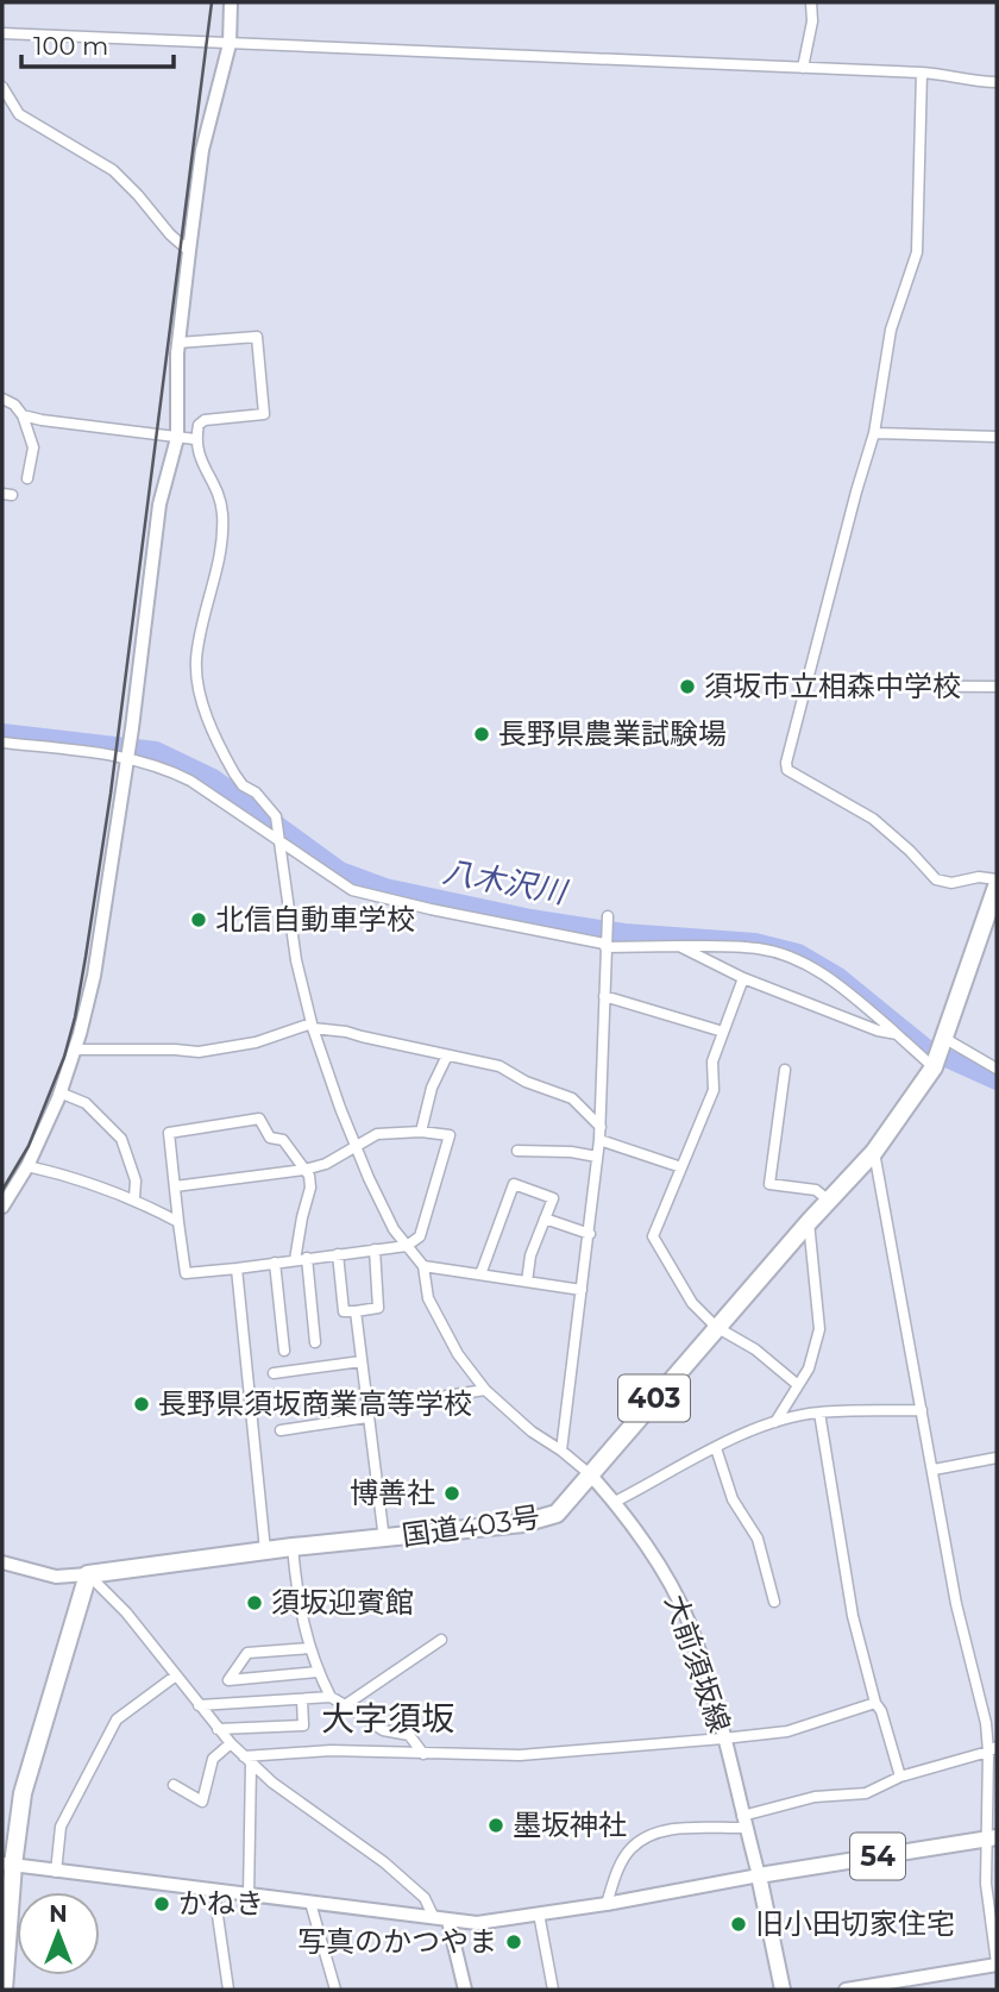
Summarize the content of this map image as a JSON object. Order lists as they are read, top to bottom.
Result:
{
  "streets": {
    "highway": ["403", "国道403号"],
    "main road": ["54"],
    "street": ["大前須坂線"]
  },
  "crossings": [
    ["国道403号", "大前須坂線"],
    ["大前須坂線", "54"]
  ],
  "districts": ["大字須坂"],
  "water": ["八木沢川"],
  "places": [
    "須坂市立相森中学校",
    "長野県農業試験場",
    "北信自動車学校",
    "長野県須坂商業高等学校",
    "博善社",
    "須坂迎賓館",
    "墨坂神社",
    "かねき",
    "旧小田切家住宅",
    "写真のかつやま"
  ],
  "scale_bar": "100 m",
  "north": "top"
}
